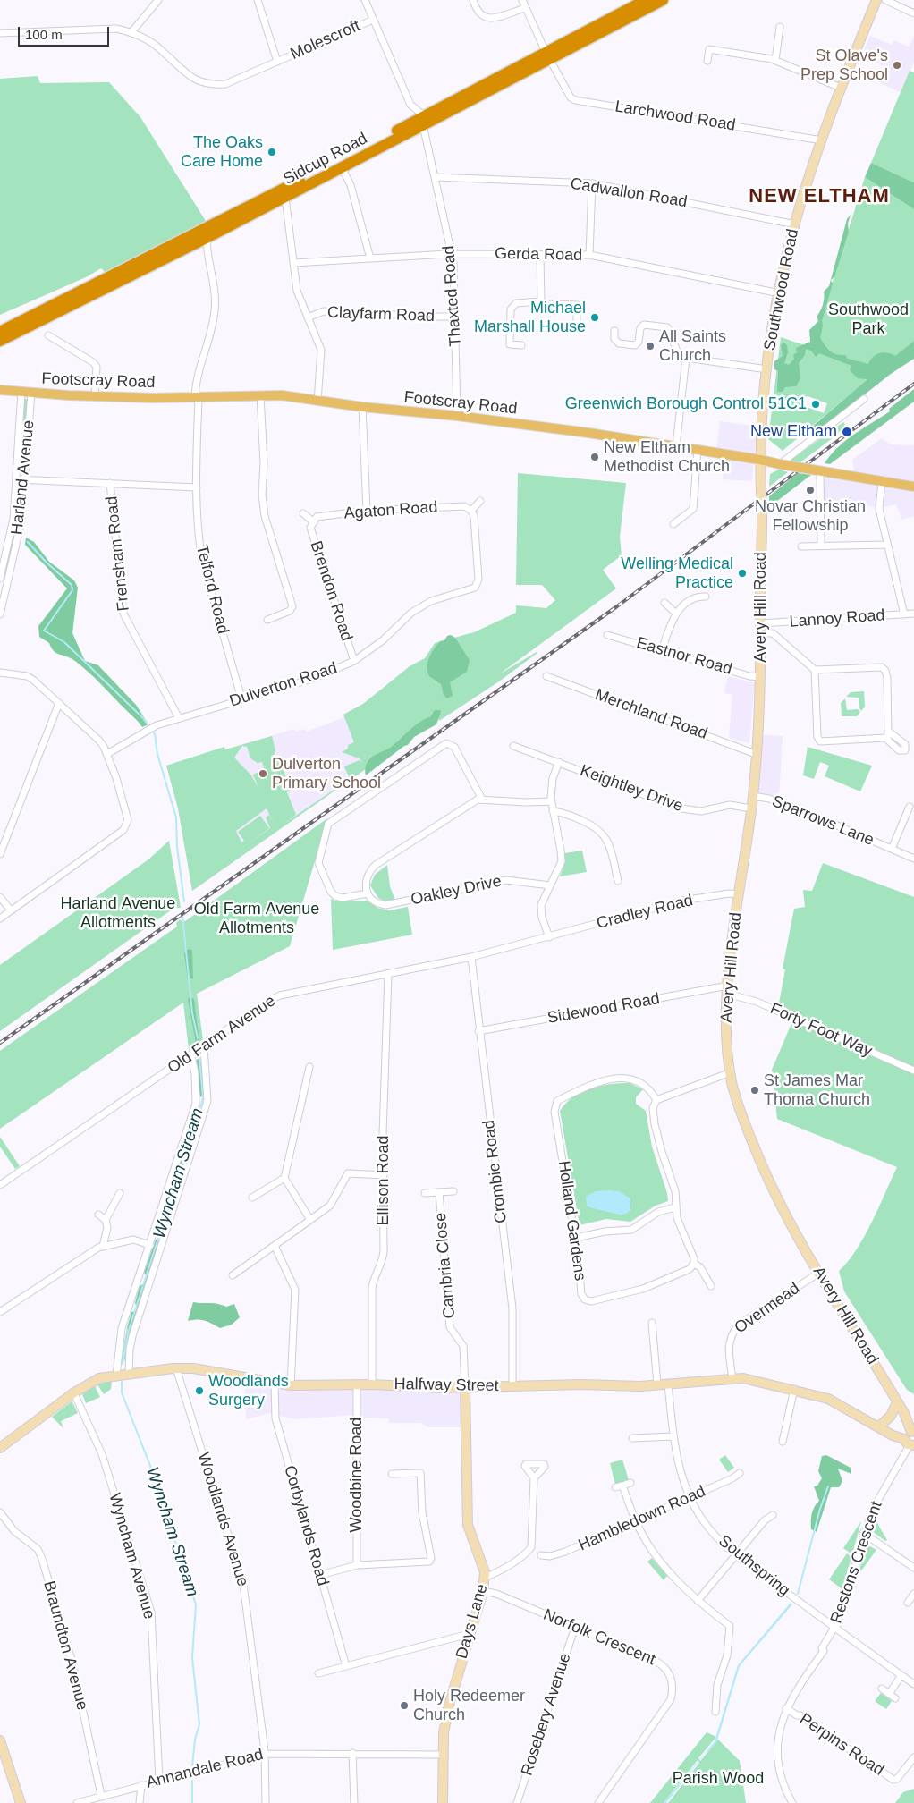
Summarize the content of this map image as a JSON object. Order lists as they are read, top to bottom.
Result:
{
  "streets": {
    "highway": ["Sidcup Road"],
    "main road": ["Footscray Road"],
    "street": [
      "Molescroft",
      "Larchwood Road",
      "Cadwallon Road",
      "Gerda Road",
      "Southwood Road",
      "Thaxted Road",
      "Clayfarm Road",
      "Harland Avenue",
      "Agaton Road",
      "Frensham Road",
      "Telford Road",
      "Brendon Road",
      "Avery Hill Road",
      "Lannoy Road",
      "Eastnor Road",
      "Dulverton Road",
      "Merchland Road",
      "Keightley Drive",
      "Sparrows Lane",
      "Oakley Drive",
      "Cradley Road",
      "Sidewood Road",
      "Forty Foot Way",
      "Old Farm Avenue",
      "Crombie Road",
      "Ellison Road",
      "Holland Gardens",
      "Cambria Close",
      "Overmead",
      "Halfway Street",
      "Woodbine Road",
      "Hambledown Road",
      "Woodlands Avenue",
      "Corbylands Road",
      "Wyncham Avenue",
      "Restons Crescent",
      "Southspring",
      "Days Lane",
      "Norfolk Crescent",
      "Braundton Avenue",
      "Rosebery Avenue",
      "Perpins Road",
      "Annandale Road"
    ]
  },
  "crossings": [
    ["Larchwood Road", "Sidcup Road"],
    ["Larchwood Road", "Southwood Road"],
    ["Sidcup Road", "Thaxted Road"],
    ["Sidcup Road", "Telford Road"],
    ["Cadwallon Road", "Southwood Road"],
    ["Cadwallon Road", "Thaxted Road"],
    ["Gerda Road", "Southwood Road"],
    ["Gerda Road", "Thaxted Road"],
    ["Southwood Road", "Footscray Road"],
    ["Southwood Road", "Avery Hill Road"],
    ["Thaxted Road", "Clayfarm Road"],
    ["Thaxted Road", "Footscray Road"],
    ["Footscray Road", "Harland Avenue"],
    ["Footscray Road", "Telford Road"],
    ["Footscray Road", "Avery Hill Road"],
    ["Agaton Road", "Brendon Road"],
    ["Agaton Road", "Dulverton Road"],
    ["Frensham Road", "Dulverton Road"],
    ["Telford Road", "Dulverton Road"],
    ["Brendon Road", "Dulverton Road"],
    ["Avery Hill Road", "Lannoy Road"],
    ["Avery Hill Road", "Eastnor Road"],
    ["Avery Hill Road", "Merchland Road"],
    ["Avery Hill Road", "Keightley Drive"],
    ["Avery Hill Road", "Sparrows Lane"],
    ["Avery Hill Road", "Cradley Road"],
    ["Avery Hill Road", "Sidewood Road"],
    ["Avery Hill Road", "Forty Foot Way"],
    ["Avery Hill Road", "Overmead"],
    ["Cradley Road", "Old Farm Avenue"],
    ["Sidewood Road", "Forty Foot Way"],
    ["Sidewood Road", "Crombie Road"],
    ["Old Farm Avenue", "Crombie Road"],
    ["Old Farm Avenue", "Ellison Road"],
    ["Crombie Road", "Halfway Street"],
    ["Ellison Road", "Halfway Street"],
    ["Cambria Close", "Halfway Street"],
    ["Cambria Close", "Days Lane"],
    ["Overmead", "Halfway Street"],
    ["Halfway Street", "Woodbine Road"],
    ["Halfway Street", "Woodlands Avenue"],
    ["Halfway Street", "Corbylands Road"],
    ["Halfway Street", "Wyncham Avenue"],
    ["Halfway Street", "Restons Crescent"],
    ["Halfway Street", "Southspring"],
    ["Halfway Street", "Days Lane"],
    ["Hambledown Road", "Southspring"],
    ["Woodlands Avenue", "Annandale Road"],
    ["Wyncham Avenue", "Annandale Road"],
    ["Restons Crescent", "Southspring"],
    ["Restons Crescent", "Perpins Road"],
    ["Days Lane", "Norfolk Crescent"],
    ["Days Lane", "Annandale Road"],
    ["Norfolk Crescent", "Rosebery Avenue"],
    ["Braundton Avenue", "Annandale Road"]
  ],
  "districts": ["NEW ELTHAM"],
  "water": ["Wyncham Stream"],
  "parks": [
    "Southwood Park",
    "Harland Avenue Allotments",
    "Old Farm Avenue Allotments",
    "Parish Wood"
  ],
  "places": [
    "St Olave's Prep School",
    "The Oaks Care Home",
    "Michael Marshall House",
    "All Saints Church",
    "Greenwich Borough Control 51C1",
    "New Eltham",
    "New Eltham Methodist Church",
    "Novar Christian Fellowship",
    "Welling Medical Practice",
    "Dulverton Primary School",
    "St James Mar Thoma Church",
    "Woodlands Surgery",
    "Holy Redeemer Church"
  ],
  "scale_bar": "100 m"
}
